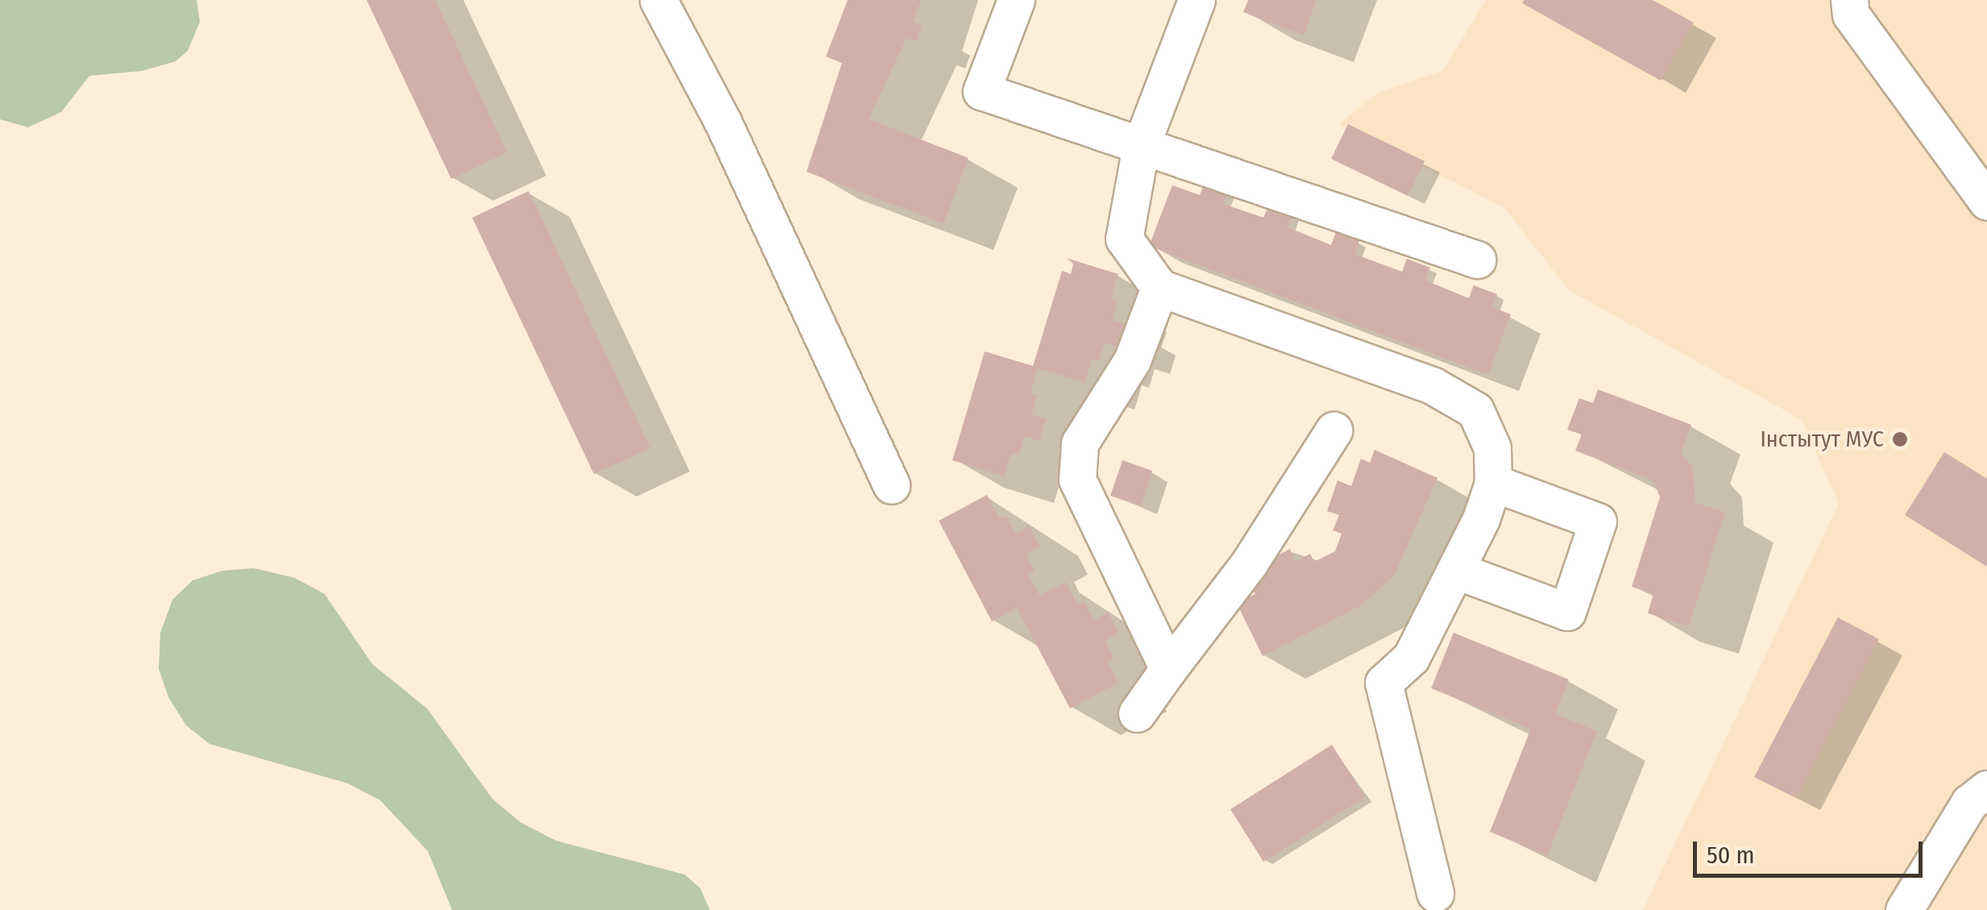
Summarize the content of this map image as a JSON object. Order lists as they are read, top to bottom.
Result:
{
  "places": ["Інстытут МУС"],
  "scale_bar": "50 m"
}
